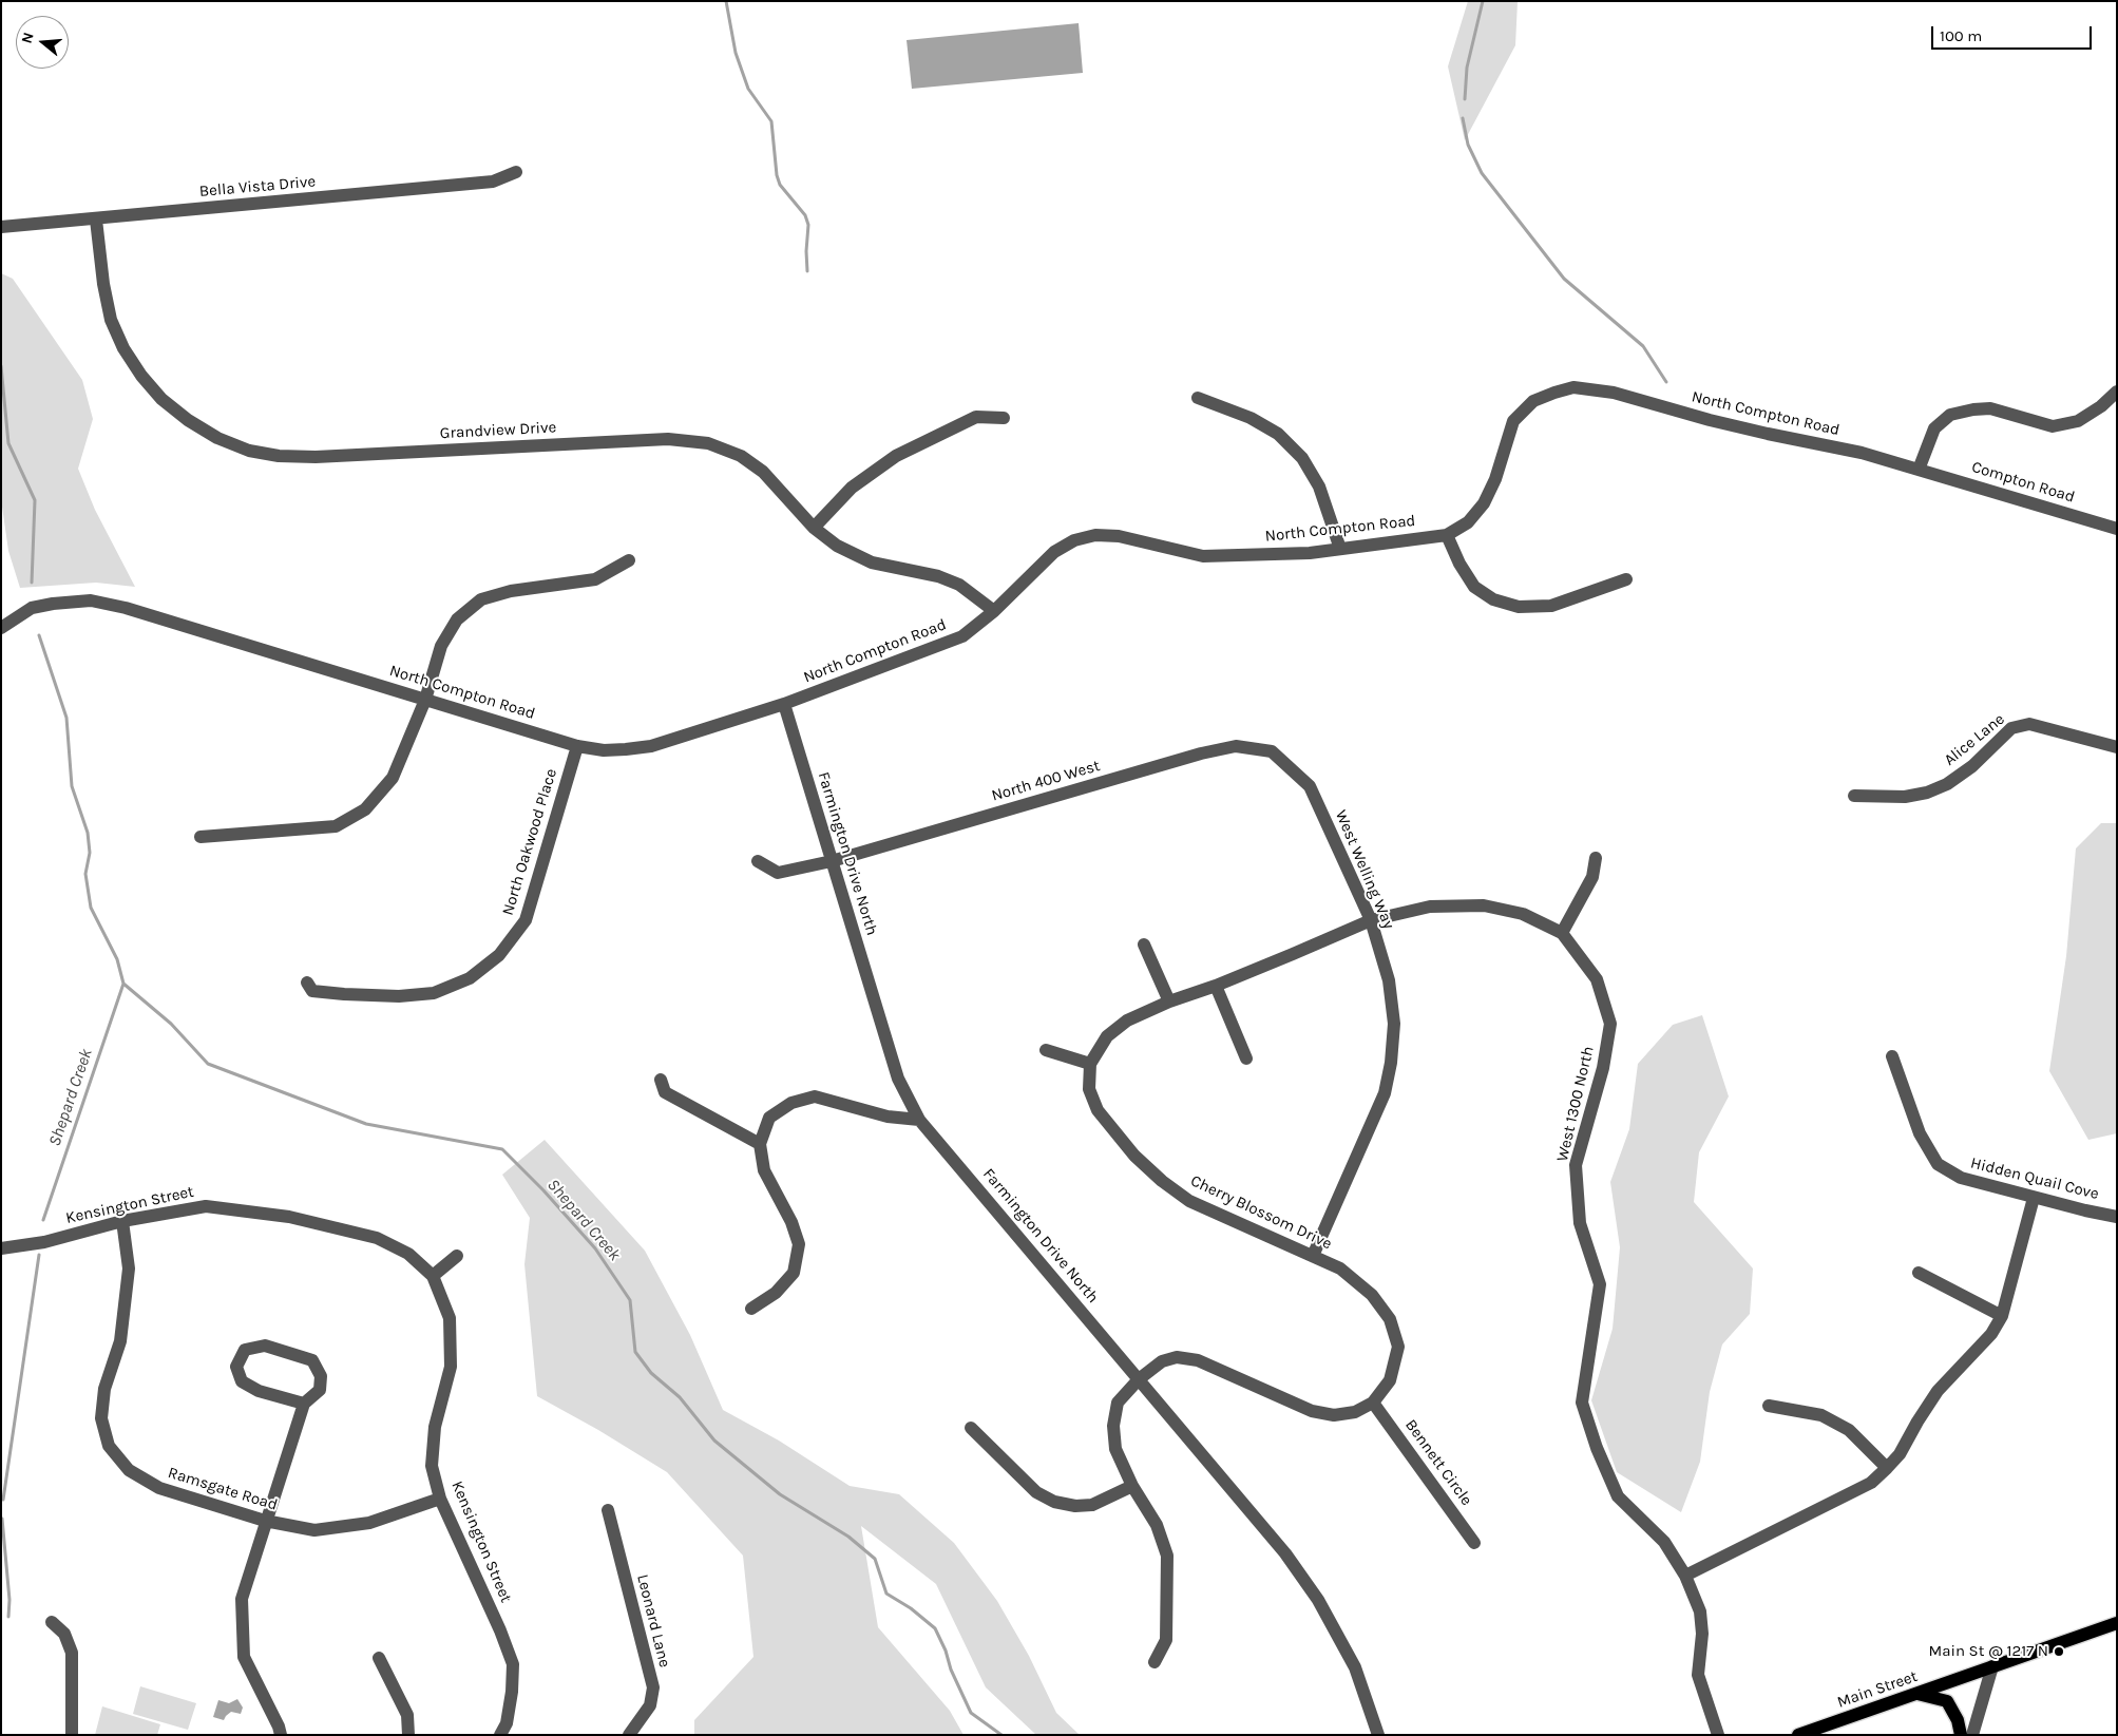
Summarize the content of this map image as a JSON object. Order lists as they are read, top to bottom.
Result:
{
  "streets": {
    "main road": ["Main Street"],
    "street": [
      "Bella Vista Drive",
      "North Compton Road",
      "Grandview Drive",
      "Compton Road",
      "Alice Lane",
      "North 400 West",
      "North Oakwood Place",
      "Farmington Drive North",
      "West Welling Way",
      "West 1300 North",
      "Hidden Quail Cove",
      "Kensington Street",
      "Cherry Blossom Drive",
      "Bennett Circle",
      "Ramsgate Road",
      "Leonard Lane"
    ]
  },
  "crossings": [
    ["Bella Vista Drive", "Grandview Drive"],
    ["North Compton Road", "Grandview Drive"],
    ["North Compton Road", "Compton Road"],
    ["North Compton Road", "North Oakwood Place"],
    ["North Compton Road", "Farmington Drive North"],
    ["North 400 West", "Farmington Drive North"],
    ["North 400 West", "West Welling Way"],
    ["Farmington Drive North", "Cherry Blossom Drive"],
    ["West Welling Way", "Cherry Blossom Drive"],
    ["West 1300 North", "Cherry Blossom Drive"],
    ["Kensington Street", "Ramsgate Road"],
    ["Cherry Blossom Drive", "Bennett Circle"]
  ],
  "water": ["Shepard Creek"],
  "places": ["Main St @ 1217 N"],
  "scale_bar": "100 m",
  "north": "left"
}
